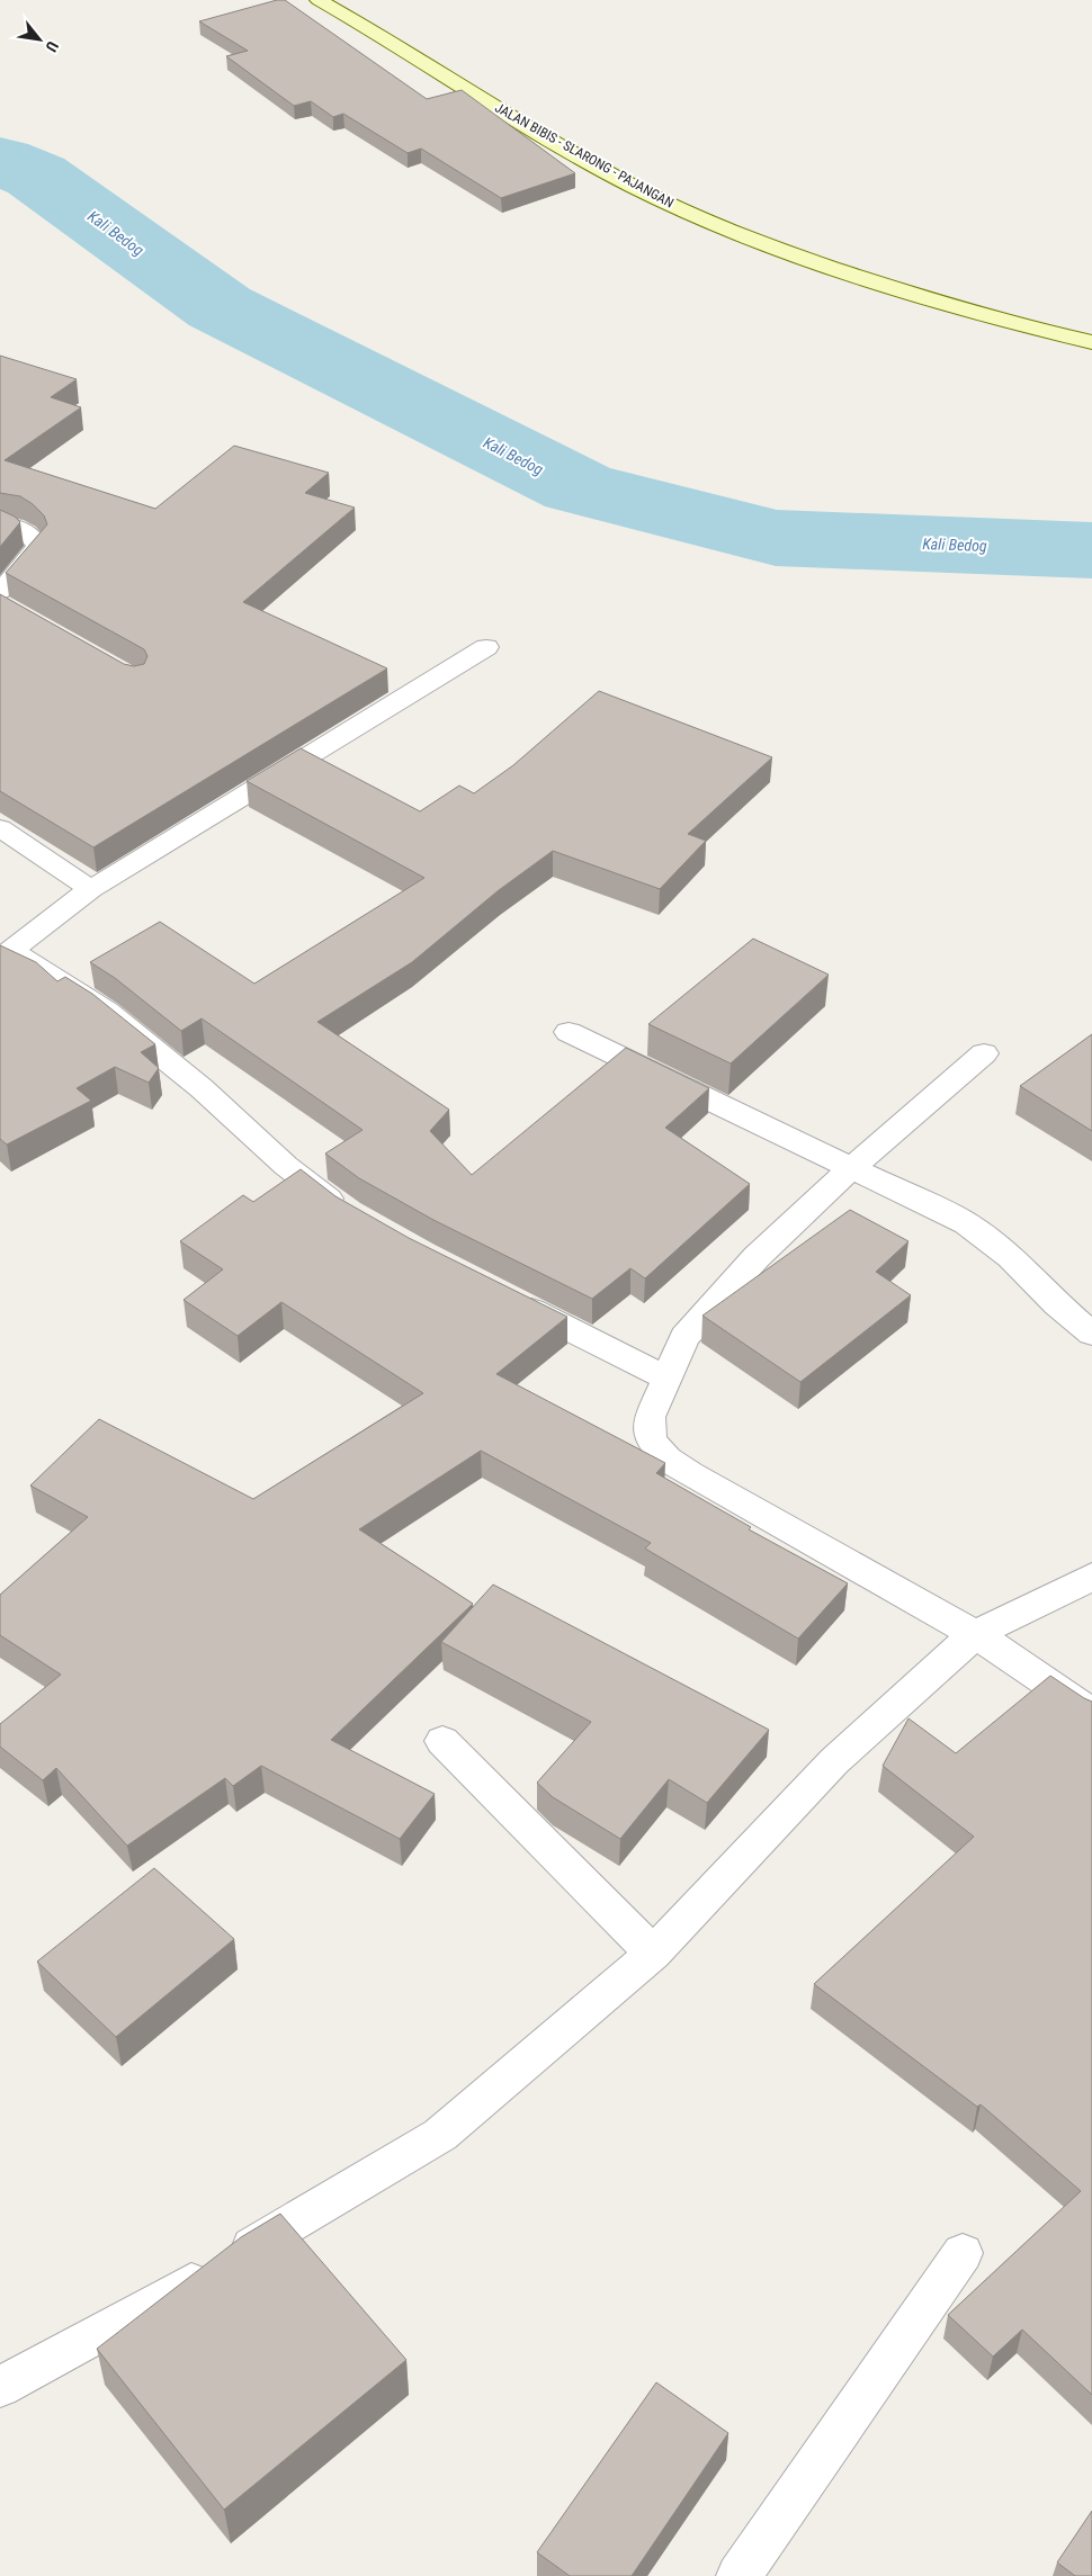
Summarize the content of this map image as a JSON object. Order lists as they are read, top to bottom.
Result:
{
  "streets": {
    "main road": ["JALAN BIBIS - SLARONG - PAJANGAN"]
  },
  "water": ["Kali Bedog"],
  "north": "bottom right"
}
